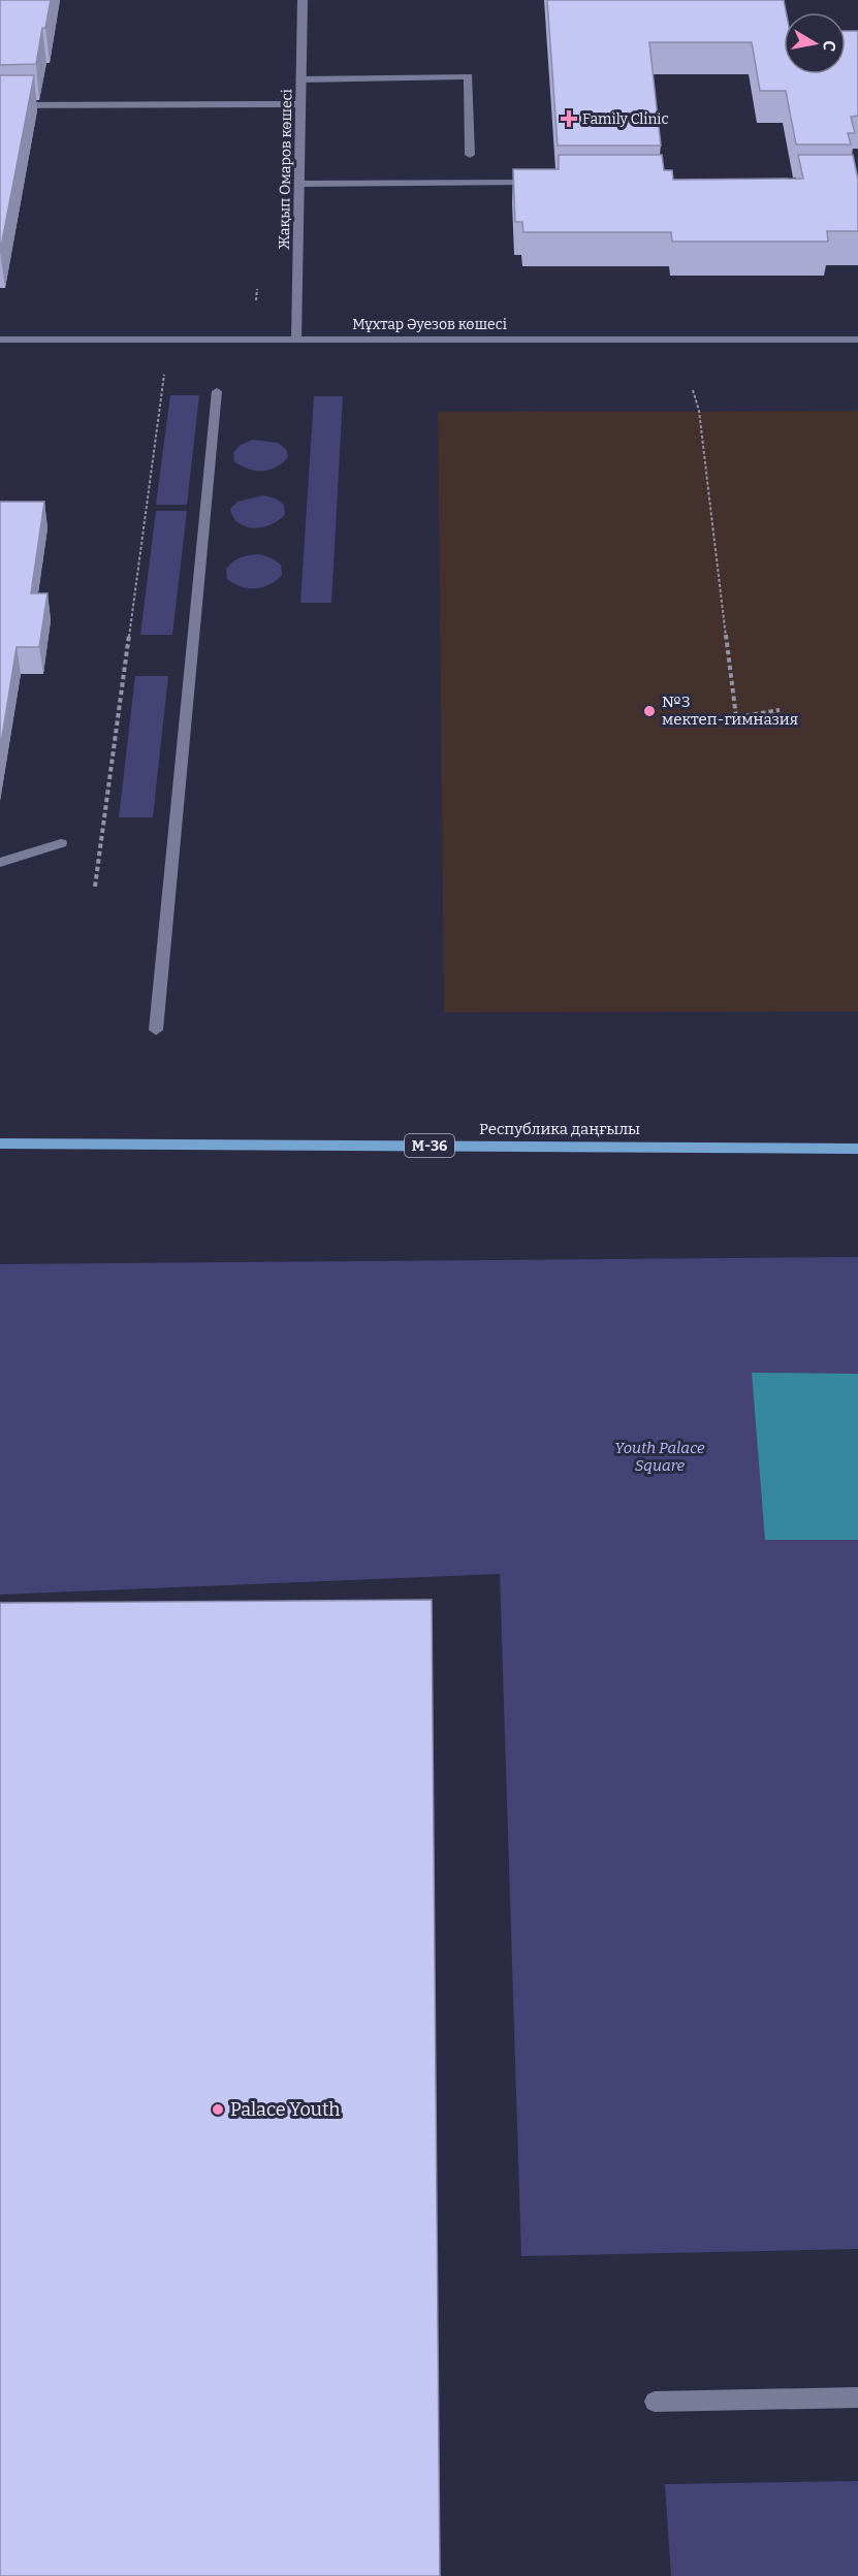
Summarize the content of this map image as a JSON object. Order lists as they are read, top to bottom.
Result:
{
  "streets": {
    "main road": ["Республика даңғылы", "M-36"],
    "street": ["Жақып Омаров көшесі", "Мұхтар Әуезов көшесі"]
  },
  "crossings": [
    ["Жақып Омаров көшесі", "Мұхтар Әуезов көшесі"]
  ],
  "parks": ["Youth Palace Square"],
  "places": {
    "health": ["Family Clinic"],
    "other": ["№3 мектеп-гимназия", "Palace Youth"]
  },
  "north": "right"
}
